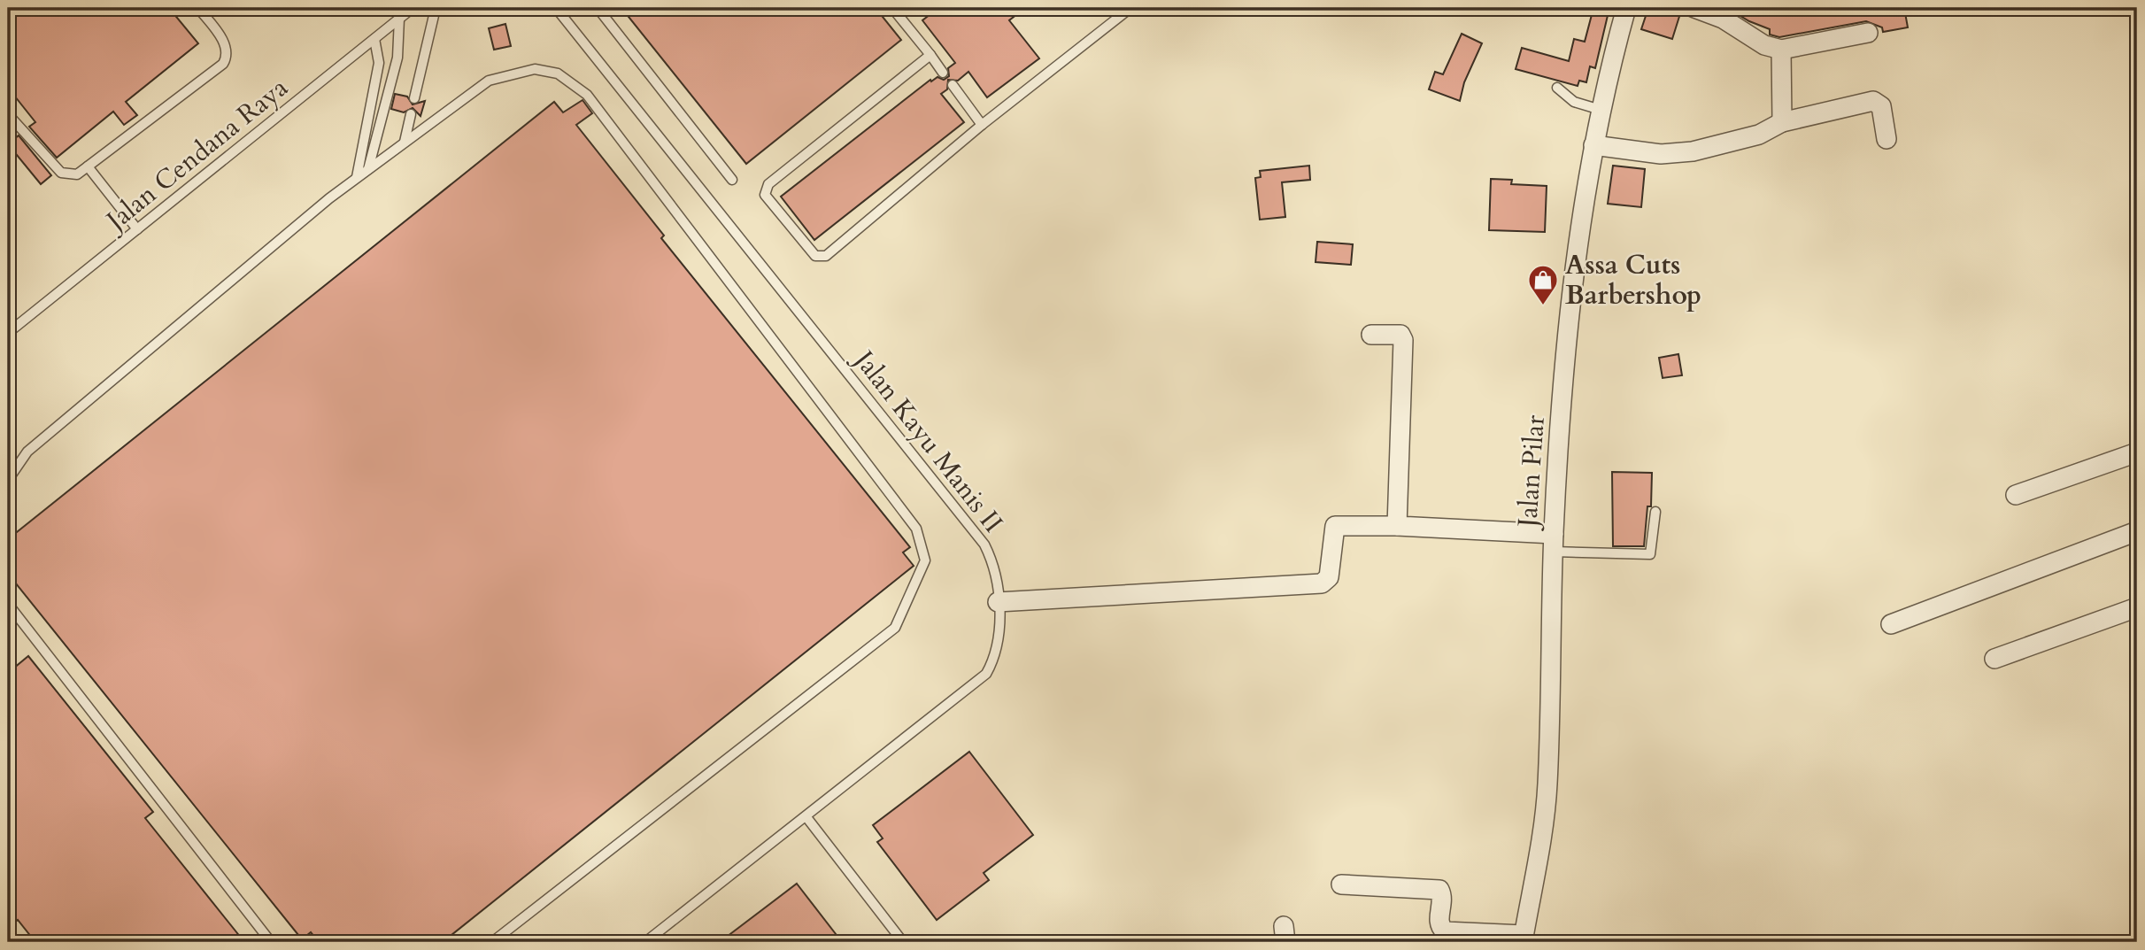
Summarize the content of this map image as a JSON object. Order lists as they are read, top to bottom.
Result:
{
  "streets": {
    "street": ["Jalan Pilar"],
    "lane": ["Jalan Cendana Raya", "Jalan Kayu Manis II"]
  },
  "places": {
    "shop": ["Assa Cuts Barbershop"]
  }
}
